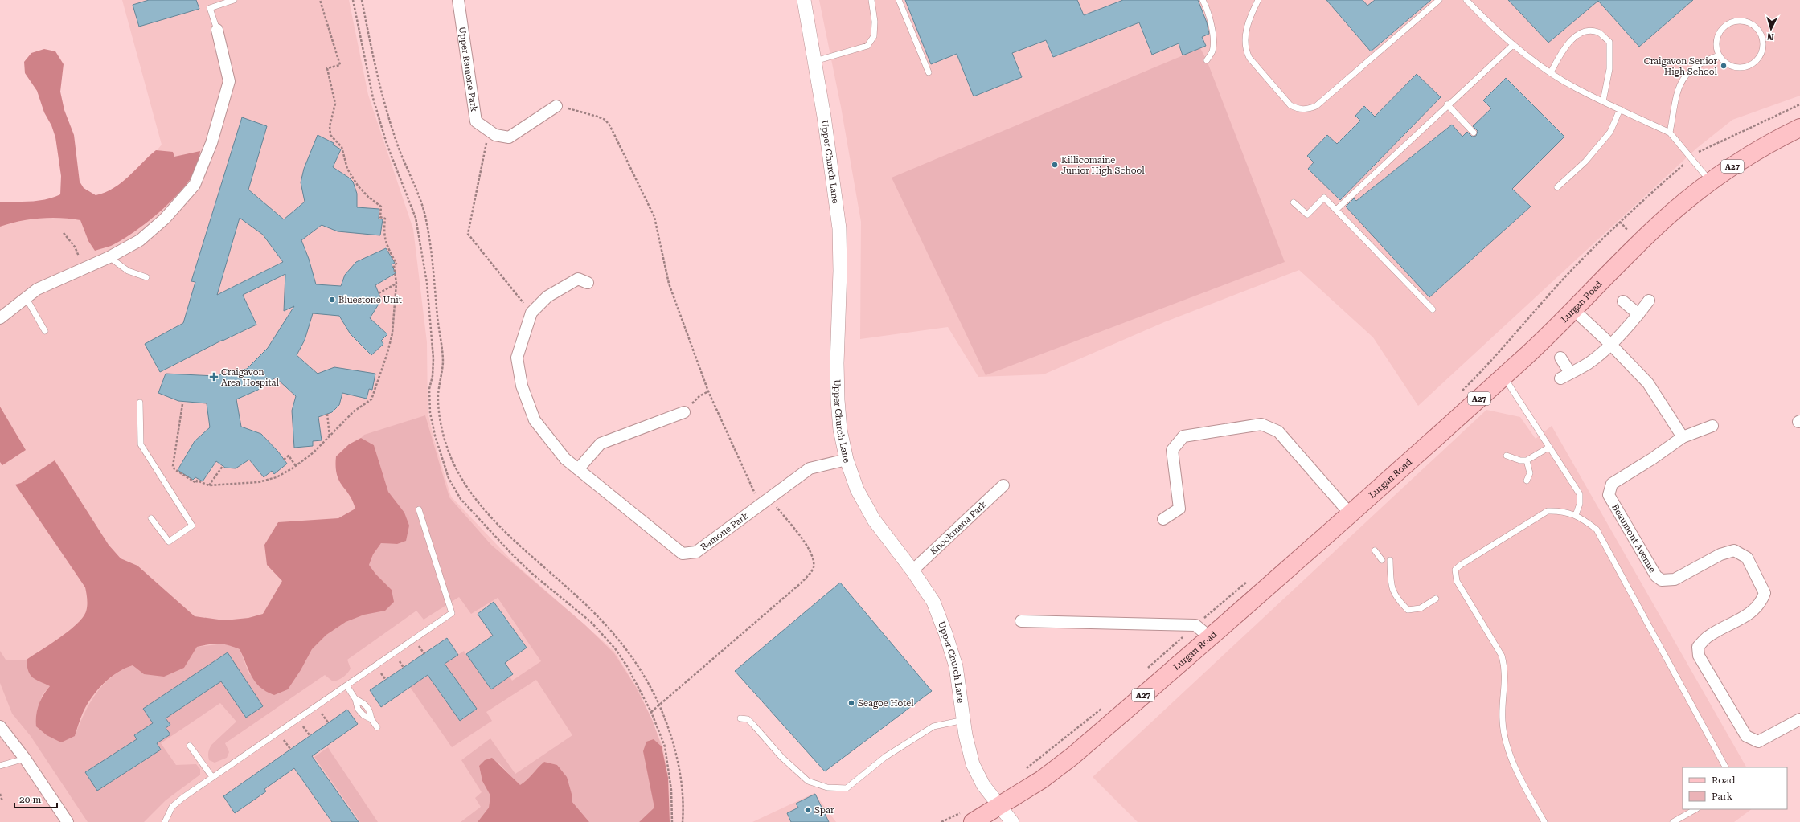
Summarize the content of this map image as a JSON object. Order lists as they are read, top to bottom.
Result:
{
  "streets": {
    "main road": ["A27", "Lurgan Road"],
    "street": [
      "Upper Ramone Park",
      "Upper Church Lane",
      "Knockmena Park",
      "Ramone Park",
      "Beaumont Avenue"
    ]
  },
  "crossings": [
    ["Upper Church Lane", "Lurgan Road"],
    ["Upper Church Lane", "Knockmena Park"],
    ["Upper Church Lane", "Ramone Park"]
  ],
  "places": {
    "other": [
      "Craigavon Senior High School",
      "Killicomaine Junior High School",
      "Bluestone Unit",
      "Seagoe Hotel",
      "Spar"
    ],
    "health": ["Craigavon Area Hospital"]
  },
  "legend": ["Road", "Park"],
  "scale_bar": "20 m",
  "north": "bottom"
}
